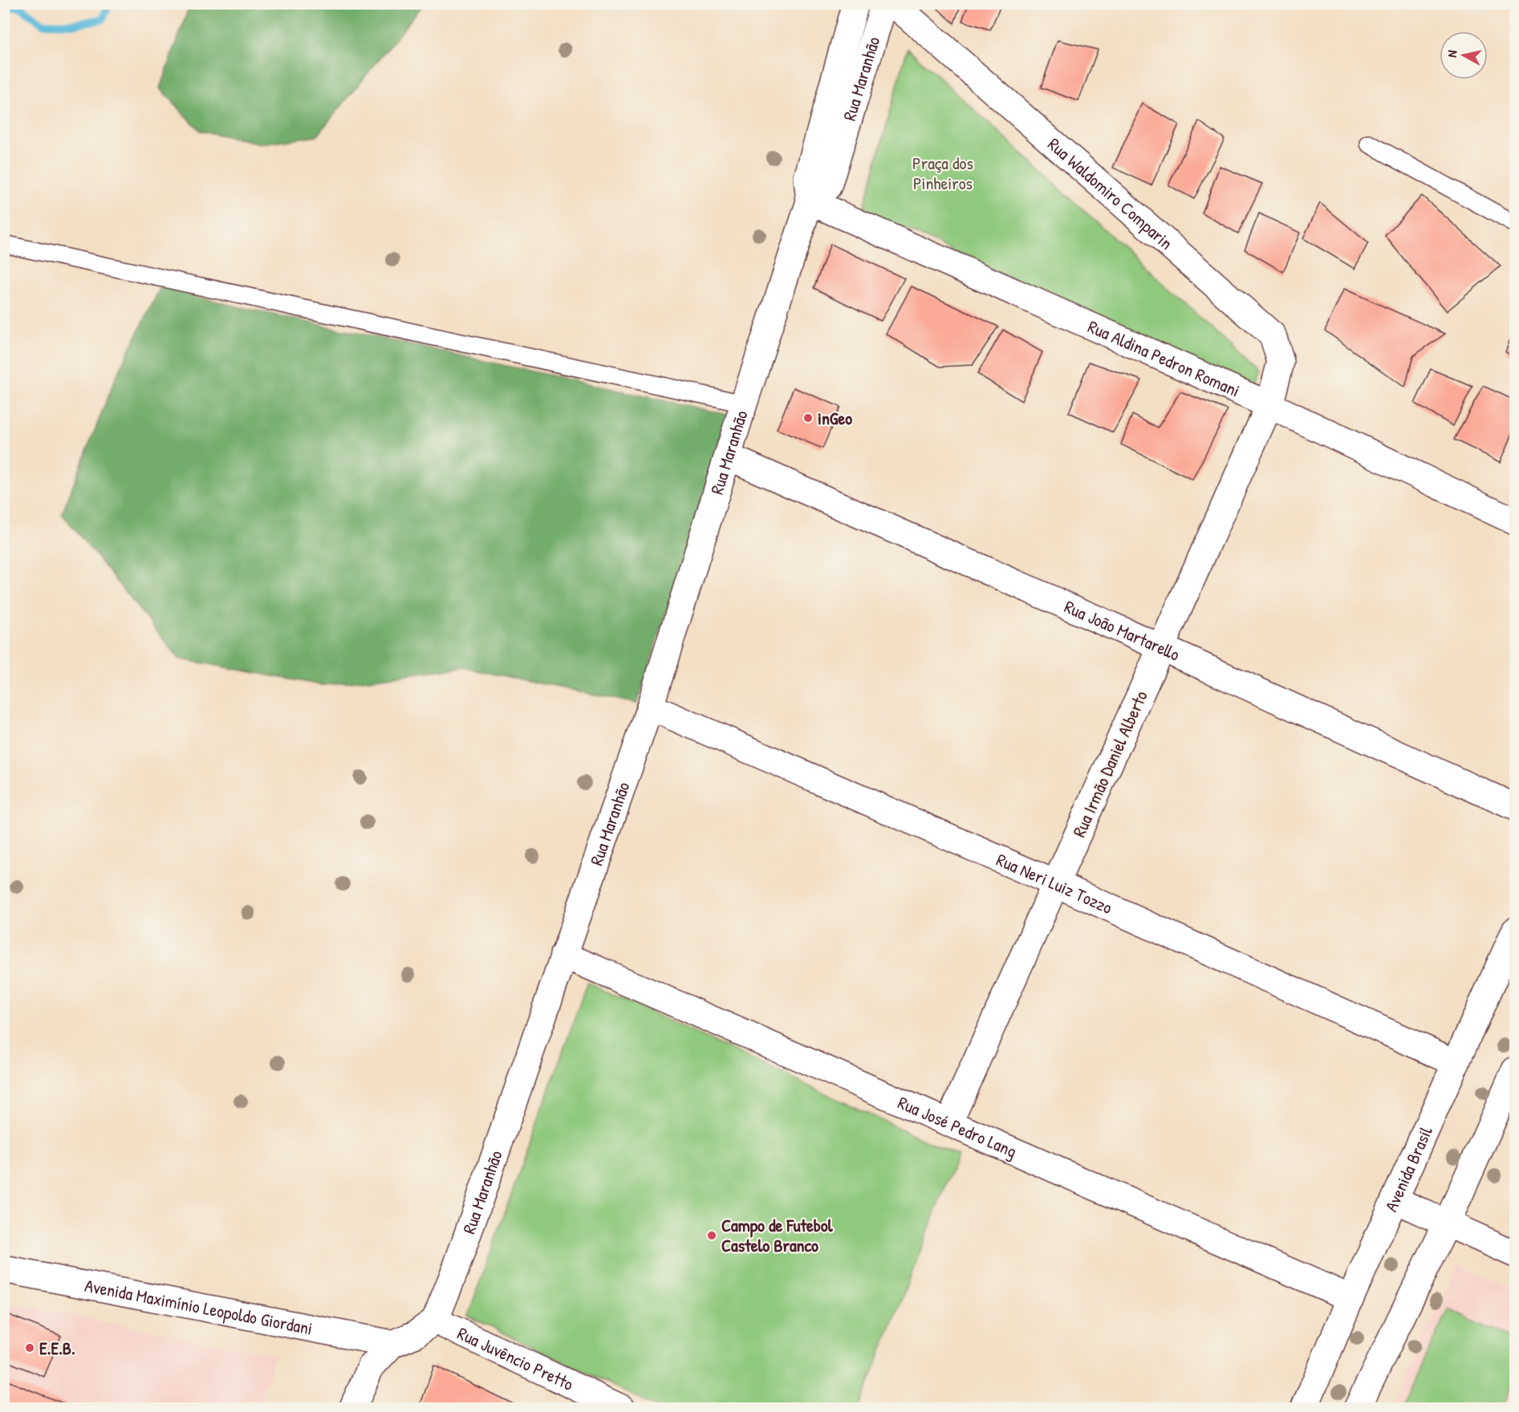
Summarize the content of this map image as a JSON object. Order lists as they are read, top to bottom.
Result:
{
  "streets": {
    "street": [
      "Rua Maranhão",
      "Rua Waldomiro Comparin",
      "Rua Aldina Pedron Romani",
      "Rua João Martarello",
      "Rua Irmão Daniel Alberto",
      "Rua Neri Luiz Tozzo",
      "Rua José Pedro Lang",
      "Avenida Brasil",
      "Avenida Maximínio Leopoldo Giordani",
      "Rua Juvêncio Pretto"
    ]
  },
  "crossings": [
    ["Rua Maranhão", "Rua Aldina Pedron Romani"],
    ["Rua Maranhão", "Rua João Martarello"],
    ["Rua Maranhão", "Rua Neri Luiz Tozzo"],
    ["Rua Maranhão", "Rua José Pedro Lang"],
    ["Rua Maranhão", "Rua Juvêncio Pretto"],
    ["Rua Waldomiro Comparin", "Rua Aldina Pedron Romani"],
    ["Rua Waldomiro Comparin", "Rua Irmão Daniel Alberto"],
    ["Rua Aldina Pedron Romani", "Rua Irmão Daniel Alberto"],
    ["Rua João Martarello", "Rua Irmão Daniel Alberto"],
    ["Rua Irmão Daniel Alberto", "Rua Neri Luiz Tozzo"],
    ["Rua Irmão Daniel Alberto", "Rua José Pedro Lang"],
    ["Rua Neri Luiz Tozzo", "Avenida Brasil"],
    ["Rua José Pedro Lang", "Avenida Brasil"]
  ],
  "parks": ["Praça dos Pinheiros"],
  "places": ["inGeo", "Campo de Futebol Castelo Branco", "E.E.B."],
  "north": "left"
}
